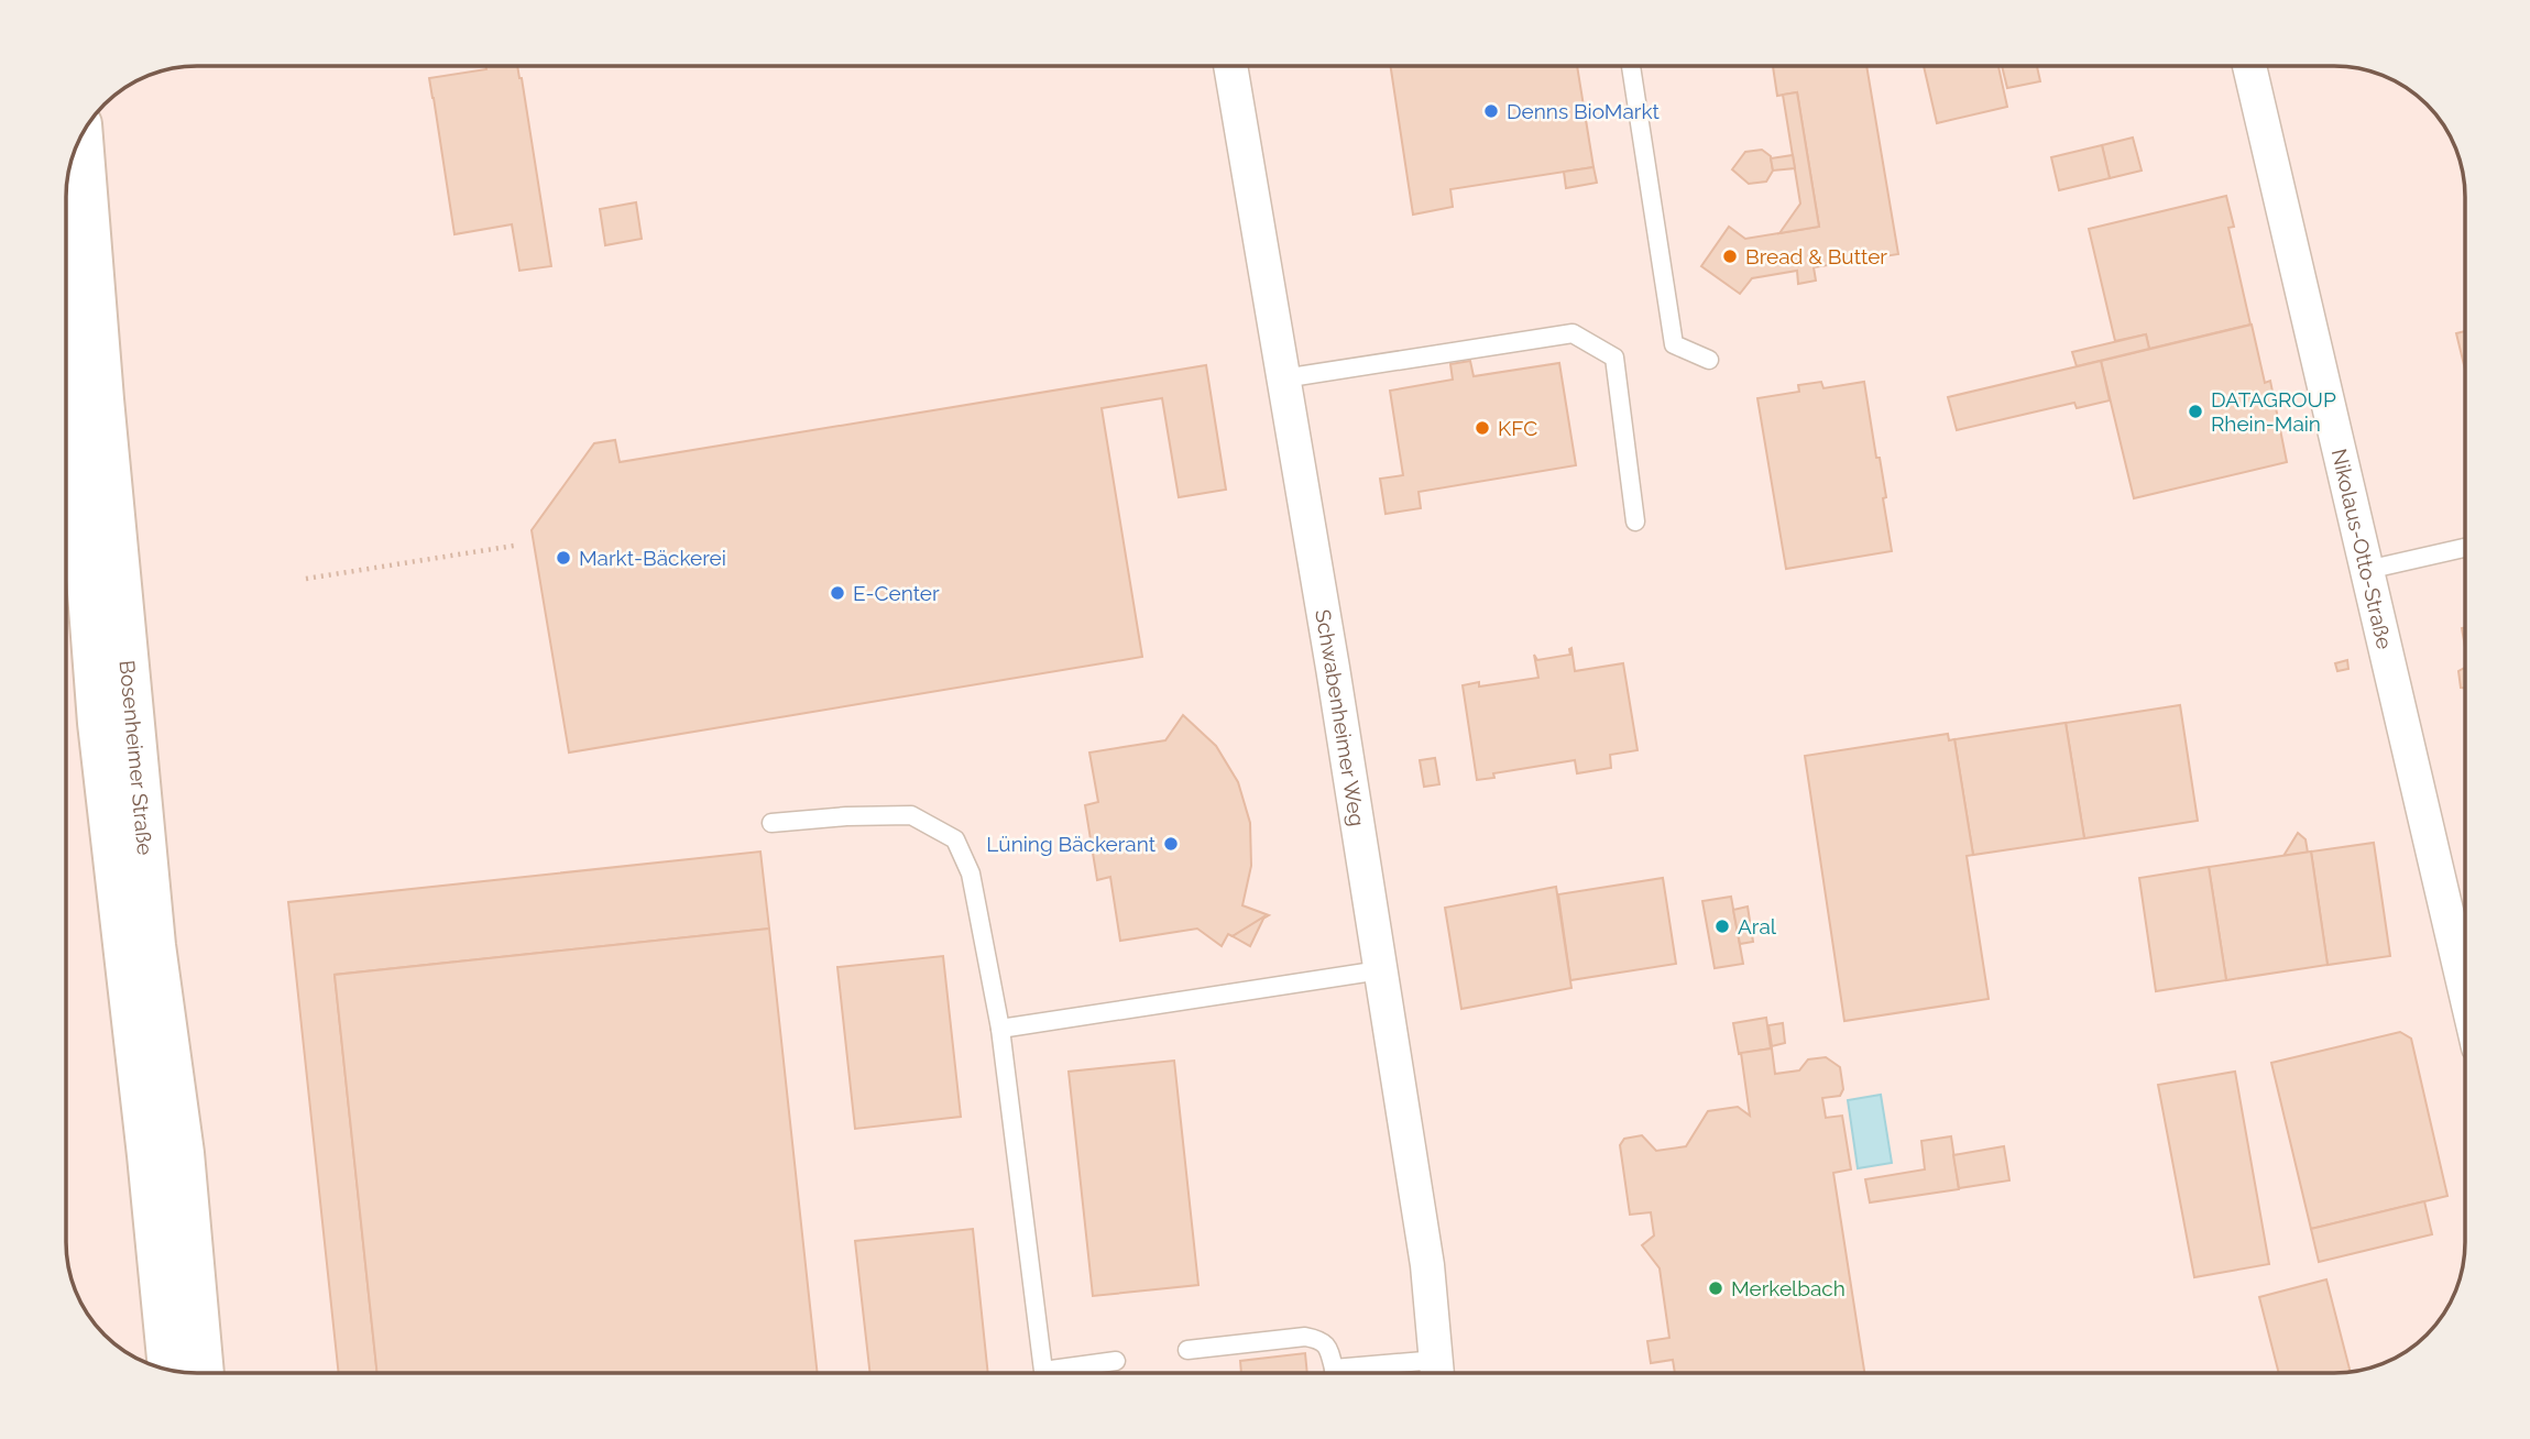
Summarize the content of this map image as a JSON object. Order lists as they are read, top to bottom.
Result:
{
  "streets": {
    "street": ["Nikolaus-Otto-Straße", "Schwabenheimer Weg", "Bosenheimer Straße"]
  },
  "places": [
    "Denns BioMarkt",
    "Bread & Butter",
    "DATAGROUP Rhein-Main",
    "KFC",
    "Markt-Bäckerei",
    "E-Center",
    "Lüning Bäckerant",
    "Aral",
    "Merkelbach"
  ]
}
